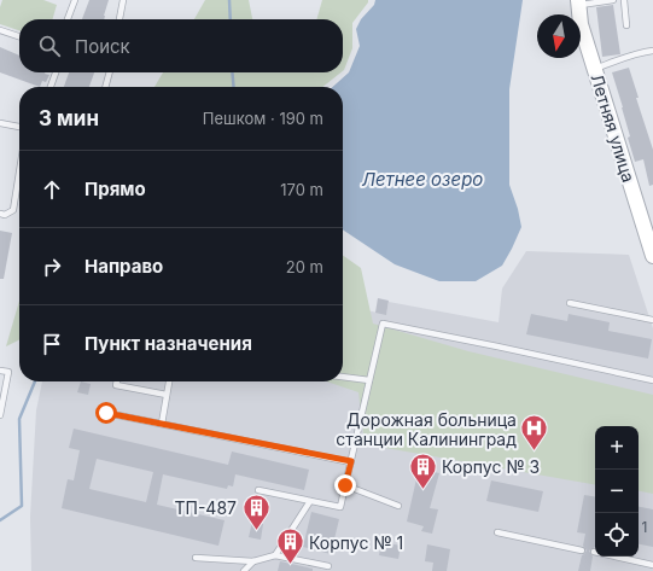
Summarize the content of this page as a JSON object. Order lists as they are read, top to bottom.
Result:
{
  "streets": {
    "street": ["Летняя улица"]
  },
  "water": ["Летнее озеро"],
  "places": {
    "hospital": ["Дорожная больница станции Калининград"],
    "building": ["Корпус № 3", "ТП-487", "Корпус № 1"]
  },
  "house_numbers": ["1"],
  "north": "bottom",
  "page": {
    "search": "Поиск",
    "heading": ["3 мин", "Пешком · 190 m"],
    "list": [
      ["Прямо", "170 m"],
      ["Направо", "20 m"],
      "Пункт назначения"
    ],
    "map_buttons": ["+", "−"]
  }
}
